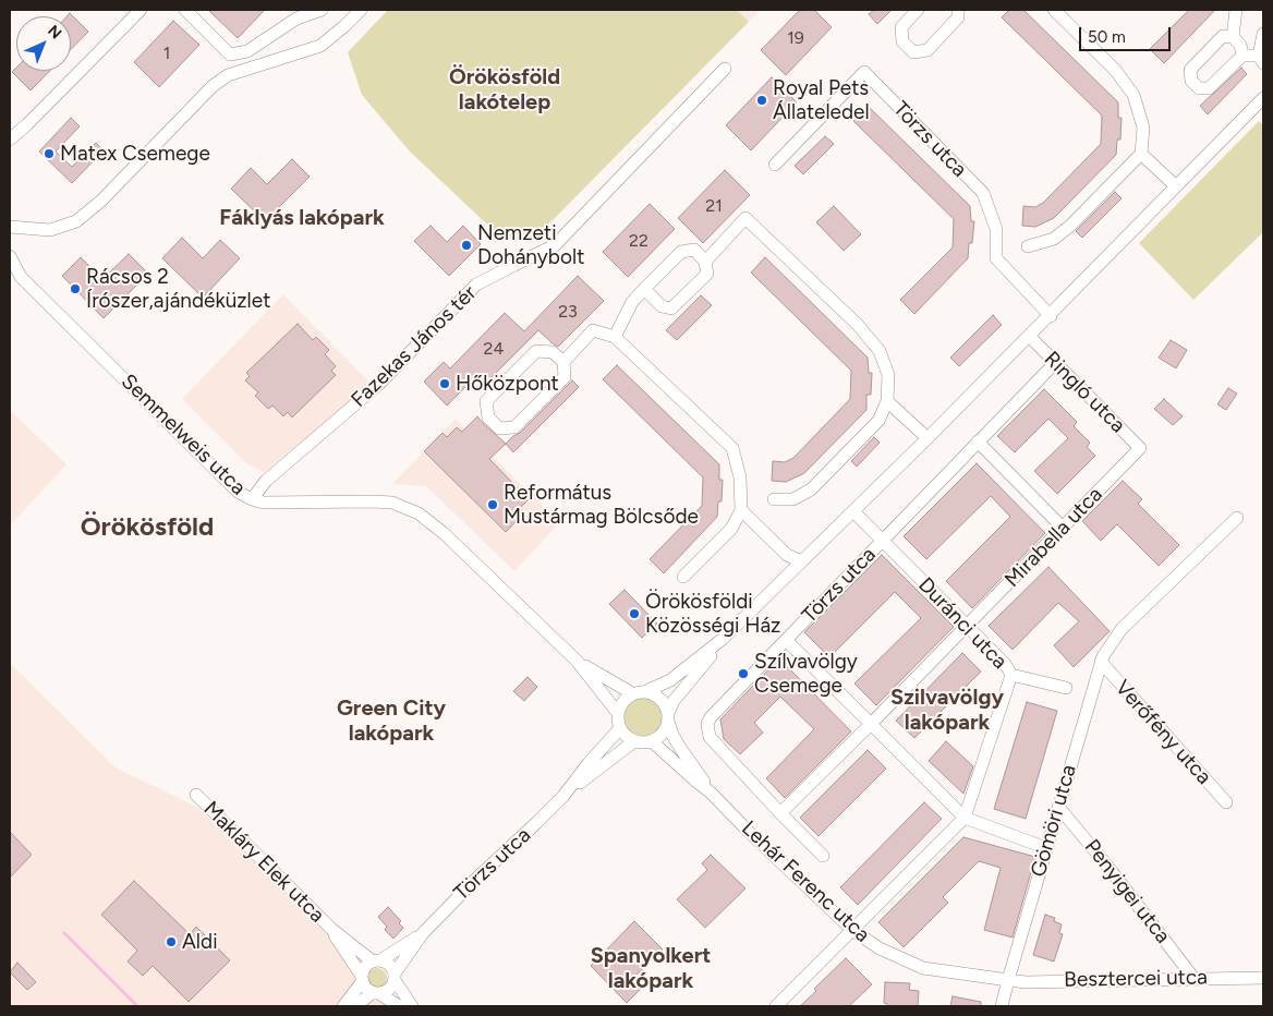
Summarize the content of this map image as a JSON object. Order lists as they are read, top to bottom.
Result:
{
  "streets": {
    "street": [
      "Törzs utca",
      "Fazekas János tér",
      "Ringló utca",
      "Semmelweis utca",
      "Mirabella utca",
      "Duránci utca",
      "Verőfény utca",
      "Gömöri utca",
      "Makláry Elek utca",
      "Lehár Ferenc utca",
      "Penyigei utca",
      "Besztercei utca"
    ]
  },
  "crossings": [
    ["Törzs utca", "Ringló utca"],
    ["Törzs utca", "Semmelweis utca"],
    ["Törzs utca", "Mirabella utca"],
    ["Törzs utca", "Duránci utca"],
    ["Törzs utca", "Makláry Elek utca"],
    ["Törzs utca", "Lehár Ferenc utca"],
    ["Fazekas János tér", "Semmelweis utca"],
    ["Ringló utca", "Mirabella utca"],
    ["Semmelweis utca", "Lehár Ferenc utca"],
    ["Mirabella utca", "Duránci utca"],
    ["Verőfény utca", "Gömöri utca"],
    ["Gömöri utca", "Lehár Ferenc utca"],
    ["Gömöri utca", "Penyigei utca"],
    ["Gömöri utca", "Besztercei utca"],
    ["Lehár Ferenc utca", "Besztercei utca"],
    ["Penyigei utca", "Besztercei utca"]
  ],
  "districts": [
    "Örökösföld lakótelep",
    "Fáklyás lakópark",
    "Örökösföld",
    "Szilvavölgy lakópark",
    "Green City lakópark",
    "Spanyolkert lakópark"
  ],
  "places": [
    "Royal Pets Állateledel",
    "Matex Csemege",
    "Nemzeti Dohánybolt",
    "Rácsos 2 Írószer,ajándéküzlet",
    "Hőközpont",
    "Református Mustármag Bölcsőde",
    "Örökösföldi Közösségi Ház",
    "Szílvavölgy Csemege",
    "Aldi"
  ],
  "house_numbers": [
    "19",
    "1",
    "21",
    "22",
    "23",
    "24"
  ],
  "scale_bar": "50 m",
  "north": "top right"
}
